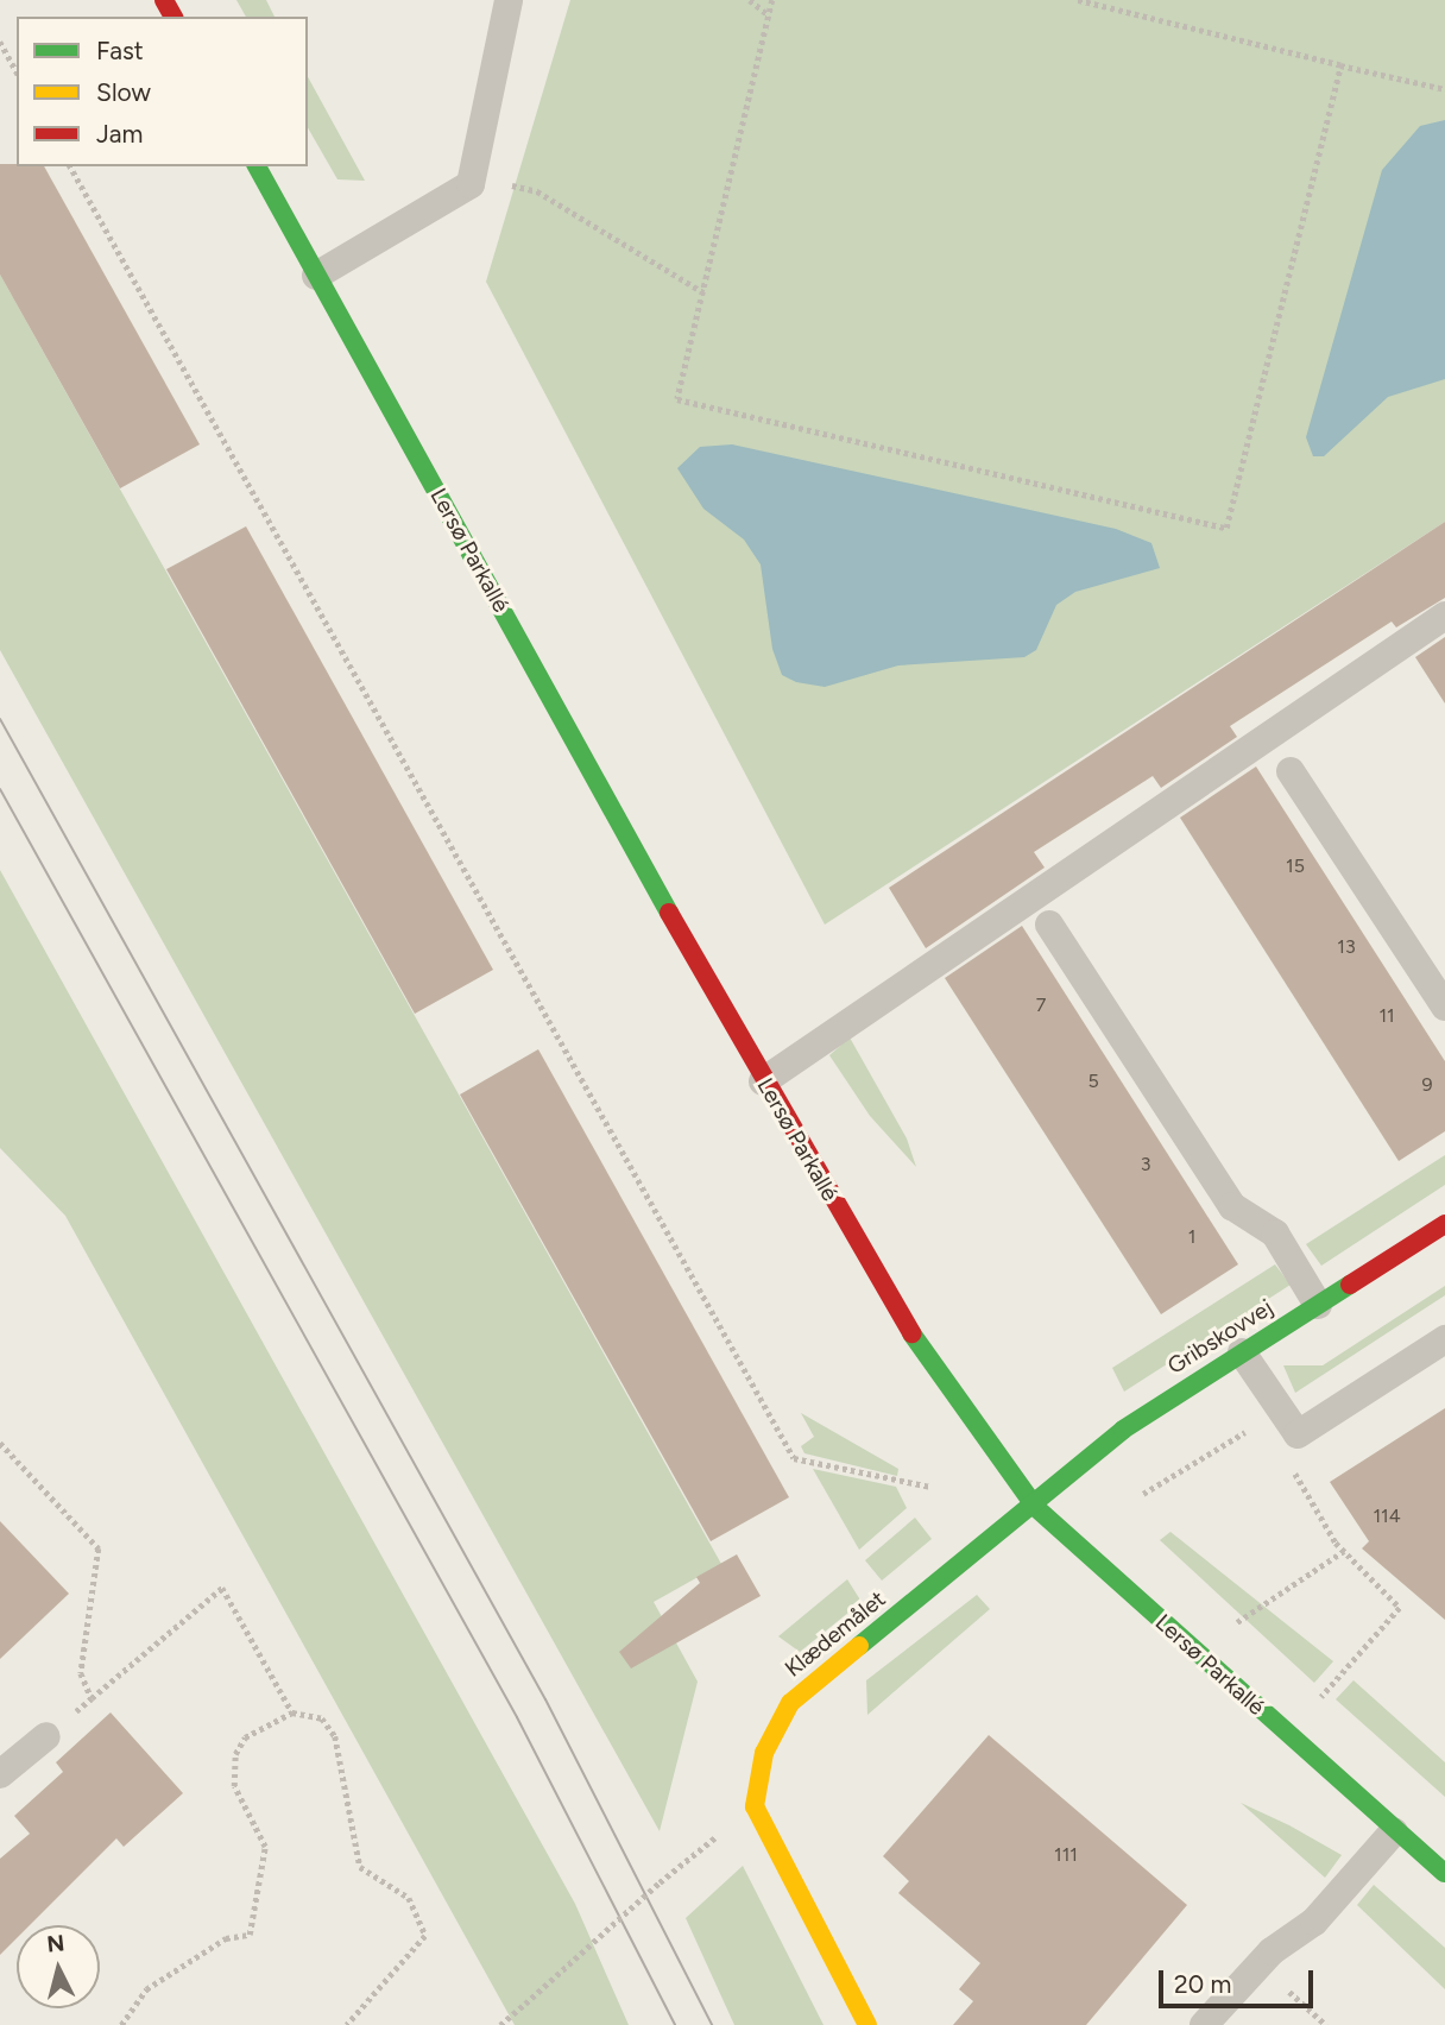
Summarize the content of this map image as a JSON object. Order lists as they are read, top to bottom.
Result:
{
  "streets": {
    "street": ["Lersø Parkallé", "Gribskovvej", "Klædemålet"]
  },
  "crossings": [
    ["Lersø Parkallé", "Gribskovvej"],
    ["Lersø Parkallé", "Klædemålet"],
    ["Gribskovvej", "Klædemålet"]
  ],
  "house_numbers": [
    "15",
    "13",
    "7",
    "11",
    "5",
    "9",
    "3",
    "1",
    "114",
    "111"
  ],
  "legend": ["Fast", "Slow", "Jam"],
  "scale_bar": "20 m",
  "north": "top"
}
